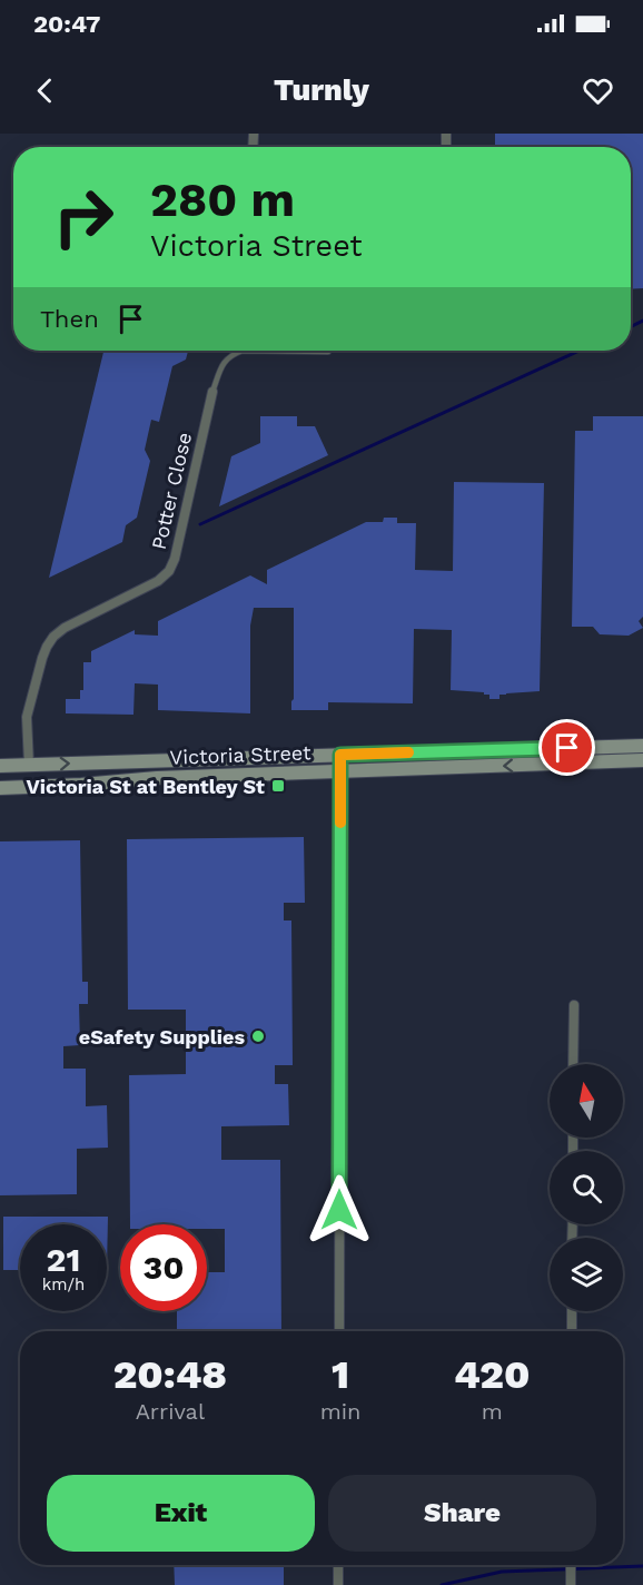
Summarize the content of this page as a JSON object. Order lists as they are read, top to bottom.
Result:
{
  "streets": {
    "main road": ["Victoria Street"],
    "street": ["Potter Close"]
  },
  "crossings": [
    ["Potter Close", "Victoria Street"]
  ],
  "places": {
    "transit": ["Victoria St at Bentley St"],
    "other": ["eSafety Supplies"]
  },
  "north": "top",
  "page": {
    "status": "20:47",
    "header": "Turnly",
    "turn": ["280 m", "Victoria Street"],
    "then": "Then",
    "speed": "21 km/h",
    "limit": "30",
    "eta": [
      "20:48",
      "Arrival",
      "1",
      "min",
      "420",
      "m"
    ],
    "buttons": ["Exit", "Share"]
  }
}
